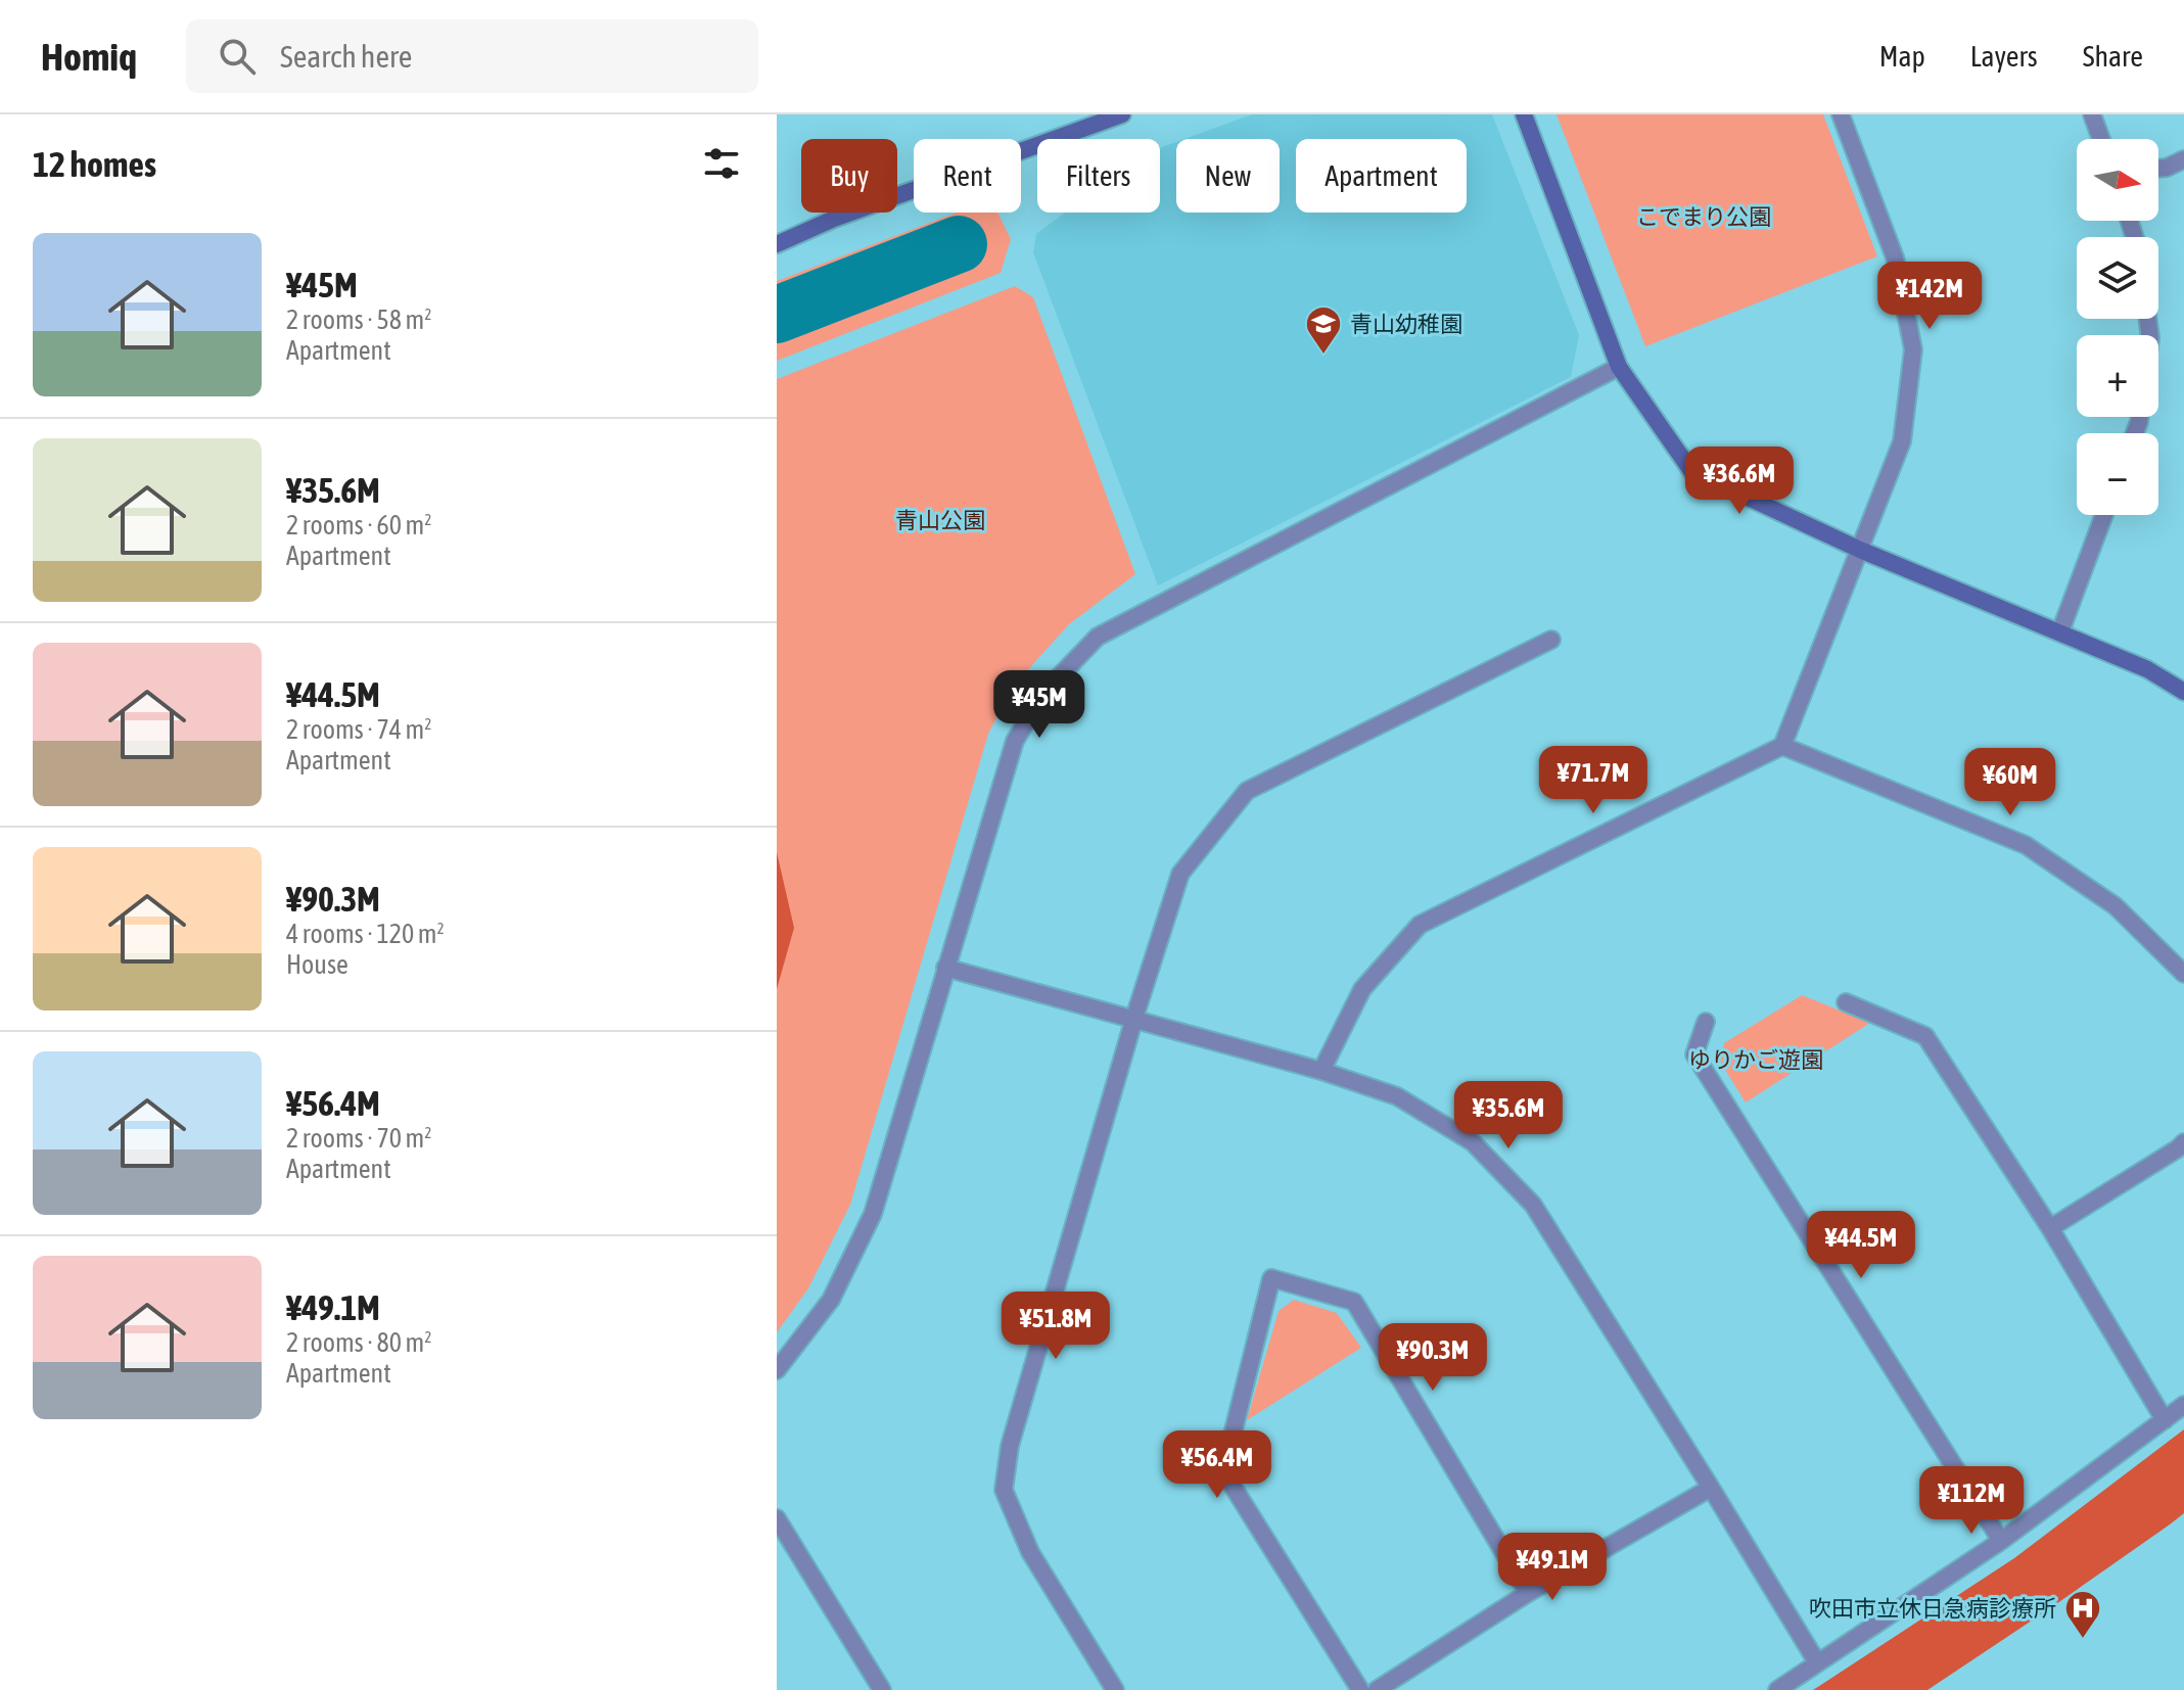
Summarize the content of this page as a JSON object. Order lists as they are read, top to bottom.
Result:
{
  "parks": ["こでまり公園", "青山公園", "ゆりかご遊園"],
  "places": {
    "school or university": ["青山幼稚園"],
    "hospital": ["吹田市立休日急病診療所"]
  },
  "north": "right",
  "page": {
    "header": "Homiq",
    "search": "Search here",
    "nav": ["Map", "Layers", "Share"],
    "heading": "12 homes",
    "map_buttons": ["+", "−"],
    "chip": [
      "Buy",
      "Rent",
      "Filters",
      "New",
      "Apartment"
    ],
    "list": [
      {
        "name": "¥45M",
        "note": "2 rooms · 58 m² · Apartment"
      },
      {
        "name": "¥35.6M",
        "note": "2 rooms · 60 m² · Apartment"
      },
      {
        "name": "¥44.5M",
        "note": "2 rooms · 74 m² · Apartment"
      },
      {
        "name": "¥90.3M",
        "note": "4 rooms · 120 m² · House"
      },
      {
        "name": "¥56.4M",
        "note": "2 rooms · 70 m² · Apartment"
      },
      {
        "name": "¥49.1M",
        "note": "2 rooms · 80 m² · Apartment"
      }
    ],
    "price": [
      "¥142M",
      "¥36.6M",
      "¥45M",
      "¥71.7M",
      "¥60M",
      "¥35.6M",
      "¥44.5M",
      "¥51.8M",
      "¥90.3M",
      "¥56.4M",
      "¥112M",
      "¥49.1M"
    ]
  }
}
